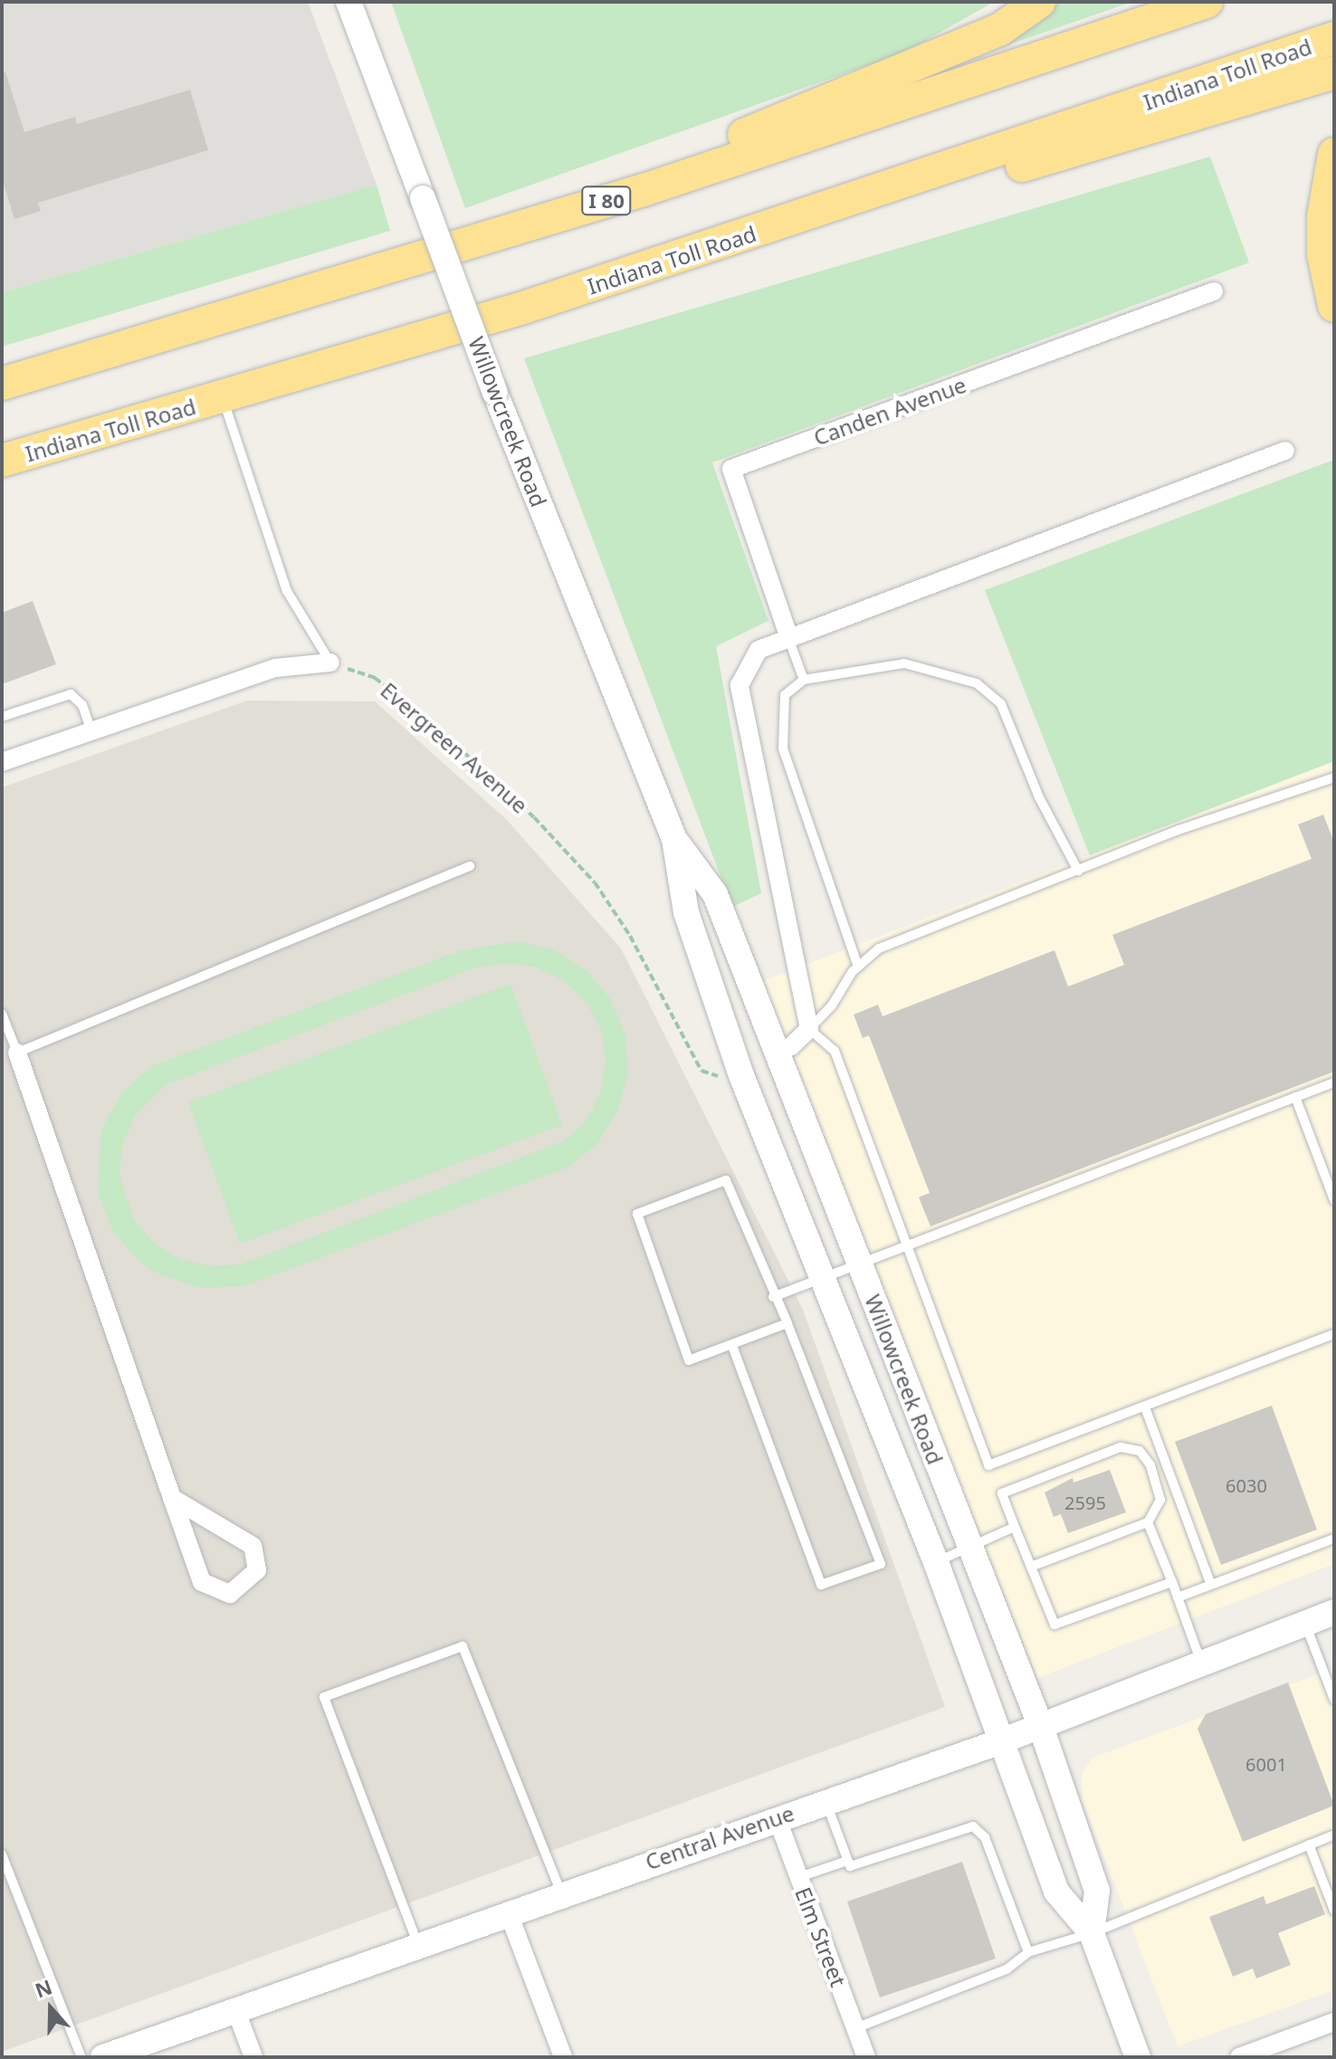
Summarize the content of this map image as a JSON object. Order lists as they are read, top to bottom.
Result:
{
  "streets": {
    "highway": ["Indiana Toll Road", "I 80"],
    "main road": ["Willowcreek Road", "Central Avenue"],
    "street": ["Canden Avenue", "Elm Street"],
    "path": ["Evergreen Avenue"]
  },
  "crossings": [
    ["Willowcreek Road", "Evergreen Avenue"],
    ["Willowcreek Road", "Central Avenue"],
    ["Central Avenue", "Elm Street"]
  ],
  "house_numbers": ["6030", "2595", "6001"],
  "north": "top"
}
